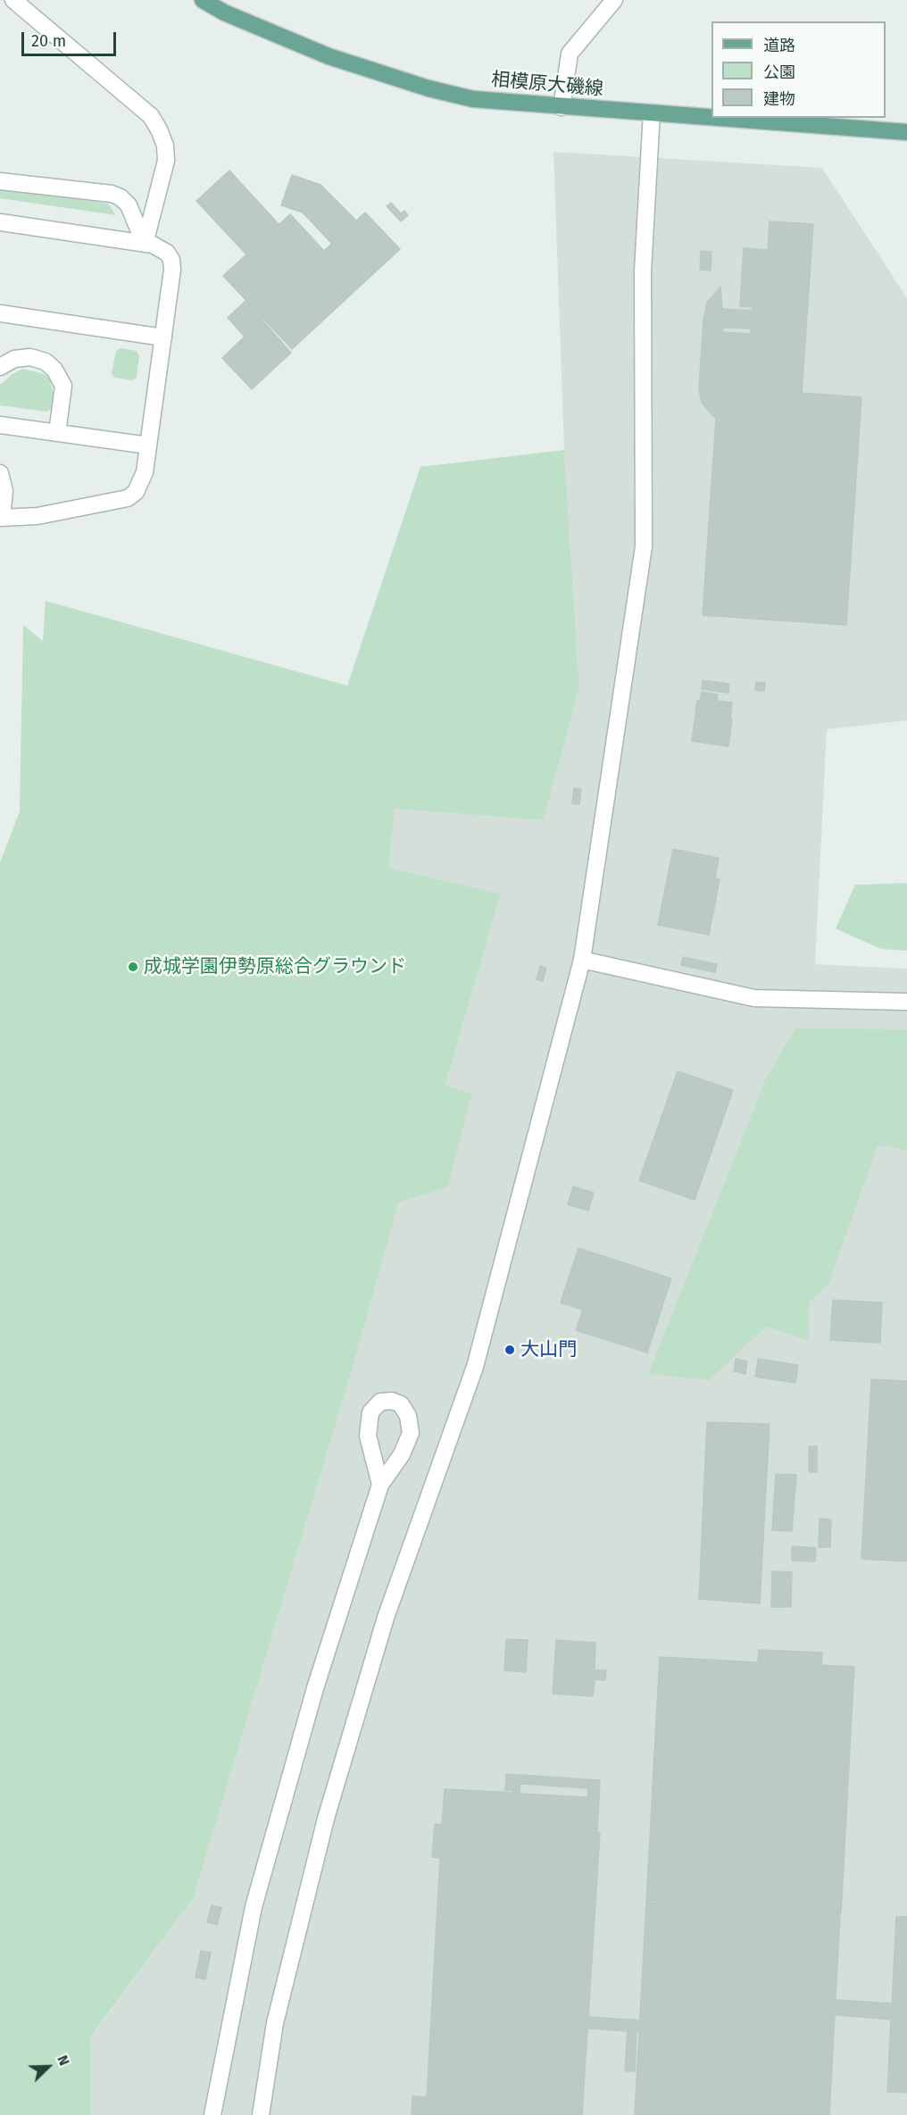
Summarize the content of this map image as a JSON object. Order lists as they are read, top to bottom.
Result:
{
  "streets": {
    "main road": ["相模原大磯線"]
  },
  "places": ["成城学園伊勢原総合グラウンド", "大山門"],
  "legend": ["道路", "公園", "建物"],
  "scale_bar": "20 m",
  "north": "top right"
}
